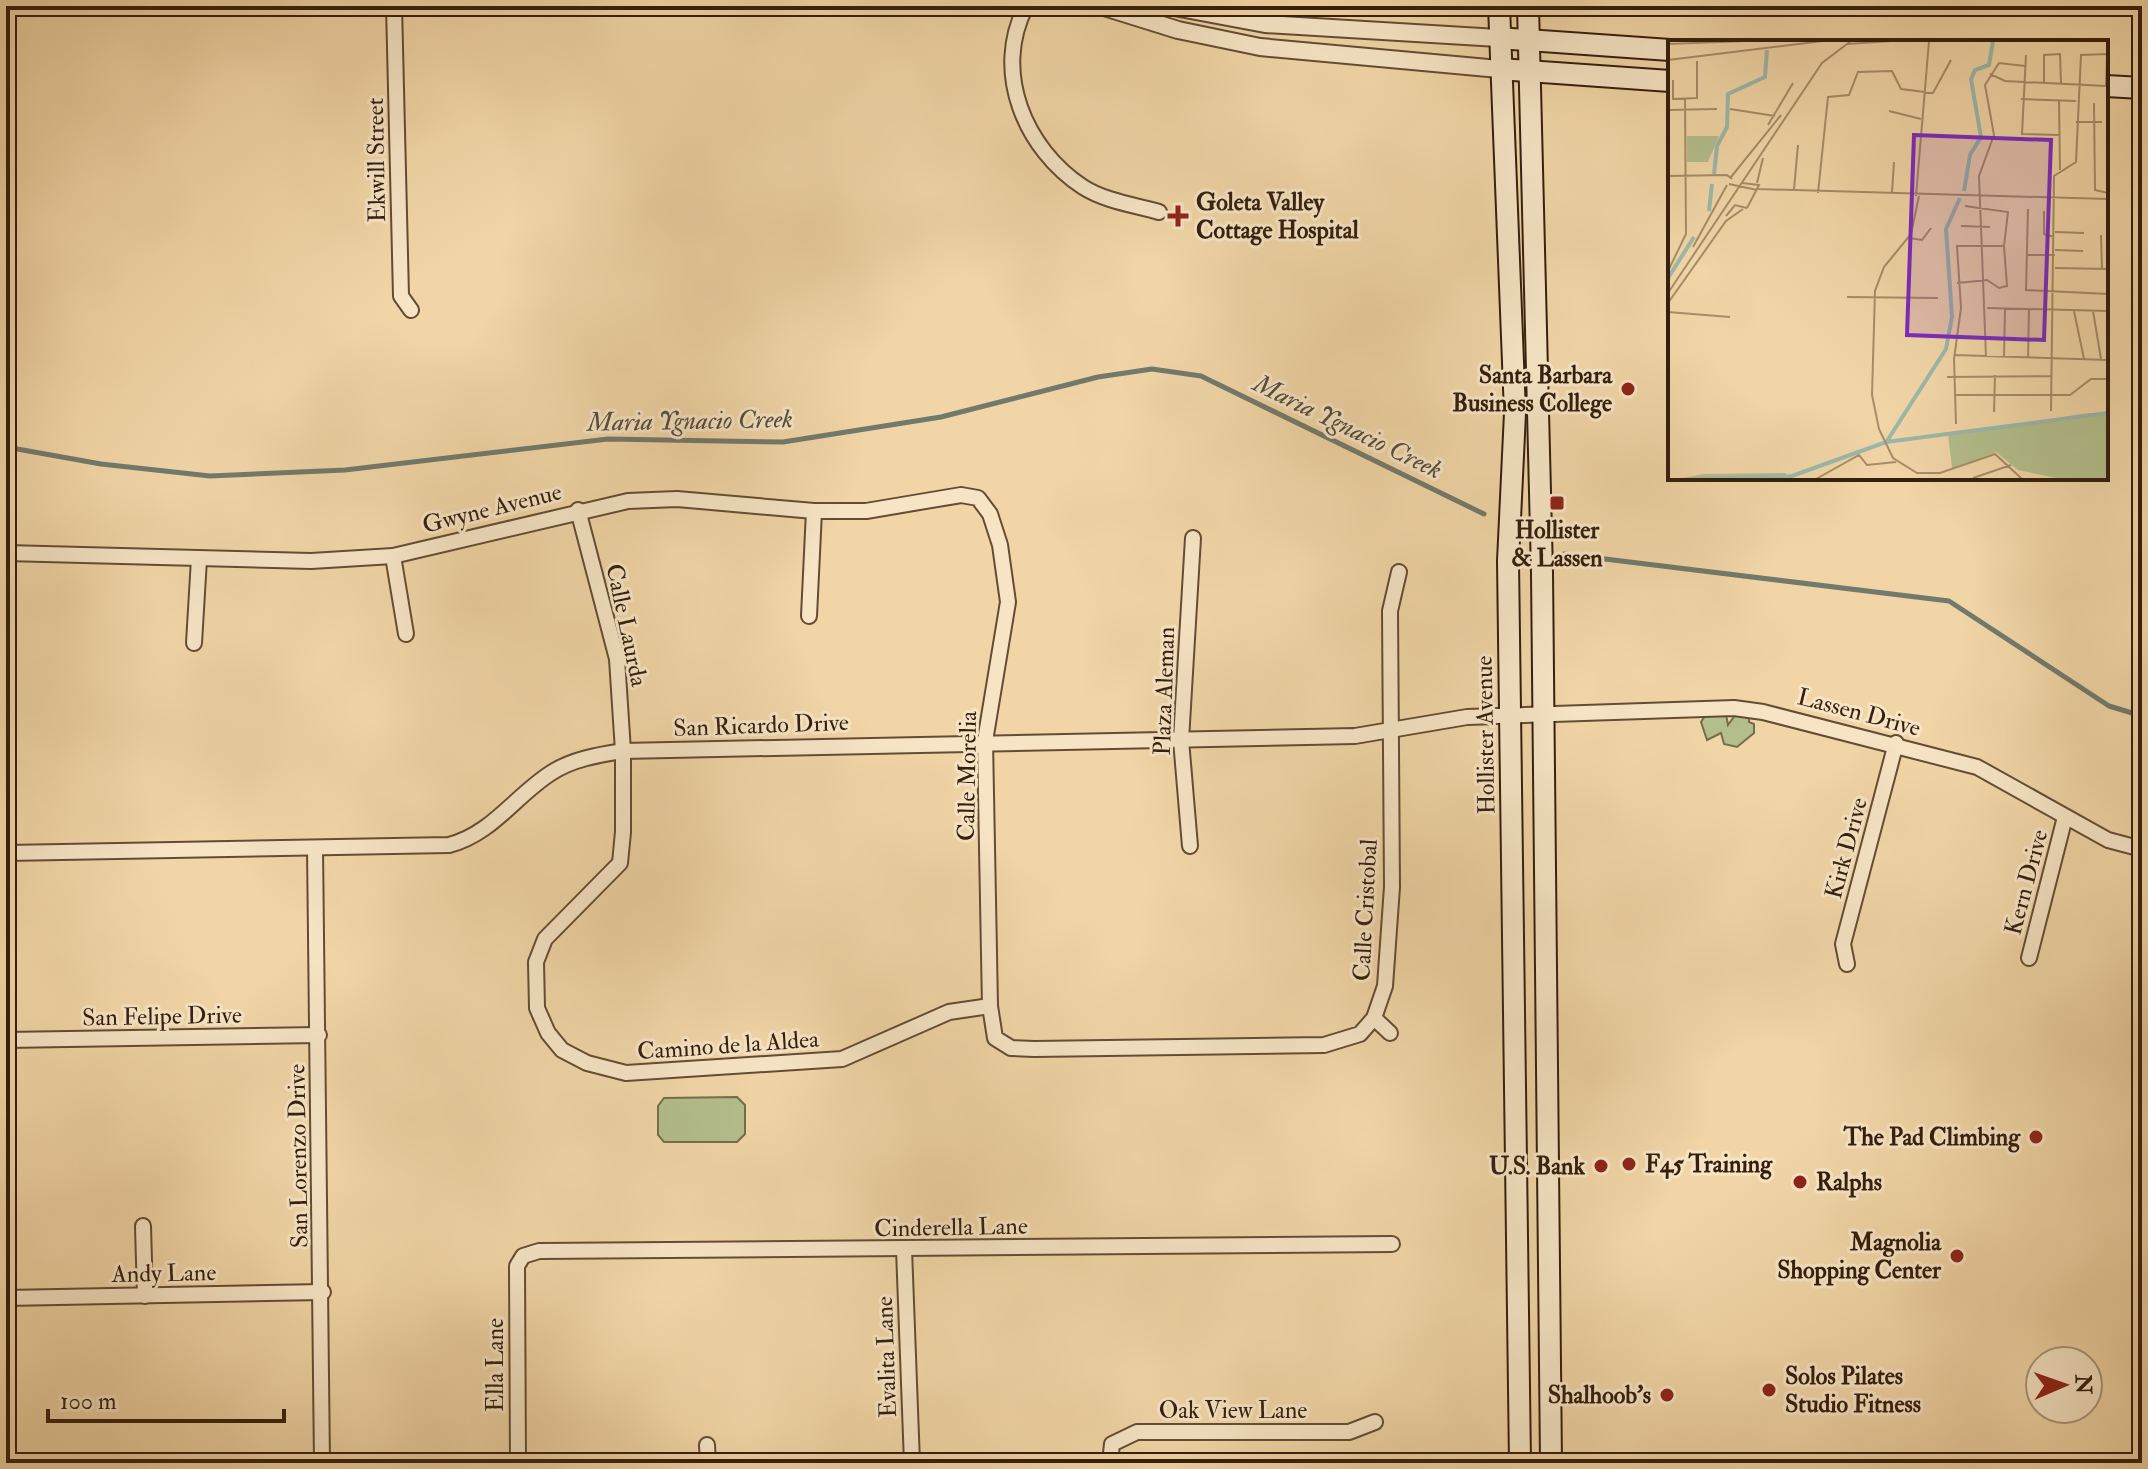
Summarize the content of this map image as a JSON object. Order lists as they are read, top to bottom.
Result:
{
  "streets": {
    "main road": ["Hollister Avenue"],
    "street": [
      "Ekwill Street",
      "Gwyne Avenue",
      "Calle Laurda",
      "Plaza Aleman",
      "Lassen Drive",
      "San Ricardo Drive",
      "Calle Morelia",
      "Kirk Drive",
      "Kern Drive",
      "Calle Cristobal",
      "San Felipe Drive",
      "Camino de la Aldea",
      "San Lorenzo Drive",
      "Cinderella Lane",
      "Andy Lane",
      "Evalita Lane",
      "Ella Lane",
      "Oak View Lane"
    ]
  },
  "crossings": [
    ["Gwyne Avenue", "Calle Laurda"],
    ["Gwyne Avenue", "Calle Morelia"],
    ["Calle Laurda", "San Ricardo Drive"],
    ["Calle Laurda", "Camino de la Aldea"],
    ["Plaza Aleman", "San Ricardo Drive"],
    ["Lassen Drive", "San Ricardo Drive"],
    ["Lassen Drive", "Kirk Drive"],
    ["Lassen Drive", "Kern Drive"],
    ["San Ricardo Drive", "Hollister Avenue"],
    ["San Ricardo Drive", "Calle Morelia"],
    ["San Ricardo Drive", "Calle Cristobal"],
    ["San Ricardo Drive", "Camino de la Aldea"],
    ["San Ricardo Drive", "San Lorenzo Drive"],
    ["Calle Morelia", "Calle Cristobal"],
    ["Calle Morelia", "Camino de la Aldea"],
    ["Calle Cristobal", "Camino de la Aldea"],
    ["San Felipe Drive", "San Lorenzo Drive"],
    ["San Lorenzo Drive", "Andy Lane"],
    ["Cinderella Lane", "Evalita Lane"],
    ["Cinderella Lane", "Ella Lane"]
  ],
  "water": ["Maria Ygnacio Creek"],
  "places": {
    "health": ["Goleta Valley Cottage Hospital"],
    "other": [
      "Santa Barbara Business College",
      "The Pad Climbing",
      "F45 Training",
      "U.S. Bank",
      "Ralphs",
      "Magnolia Shopping Center",
      "Solos Pilates Studio Fitness",
      "Shalhoob's"
    ],
    "transit": ["Hollister & Lassen"]
  },
  "scale_bar": "100 m",
  "north": "right"
}
